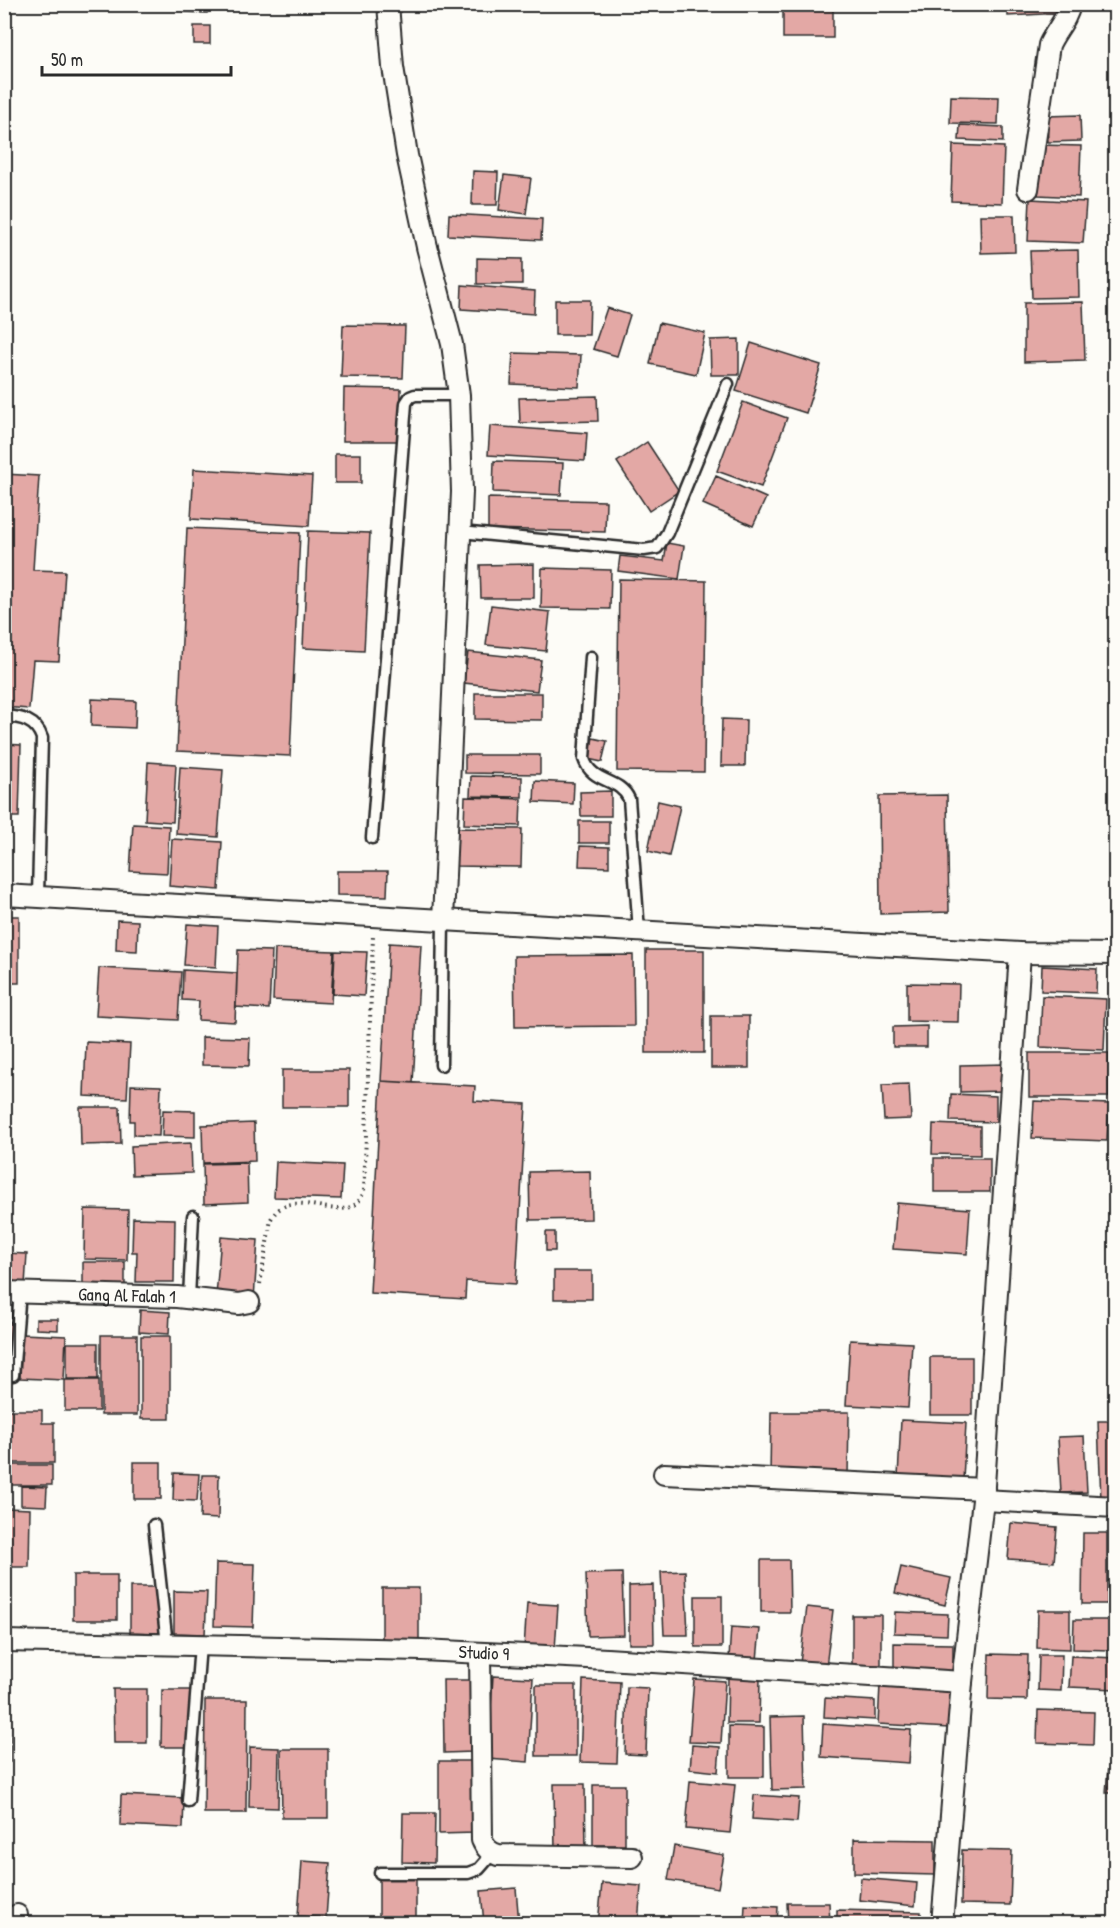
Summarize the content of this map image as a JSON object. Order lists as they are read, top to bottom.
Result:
{
  "streets": {
    "street": ["Gang Al Falah 1", "Studio 9"]
  },
  "scale_bar": "50 m"
}
